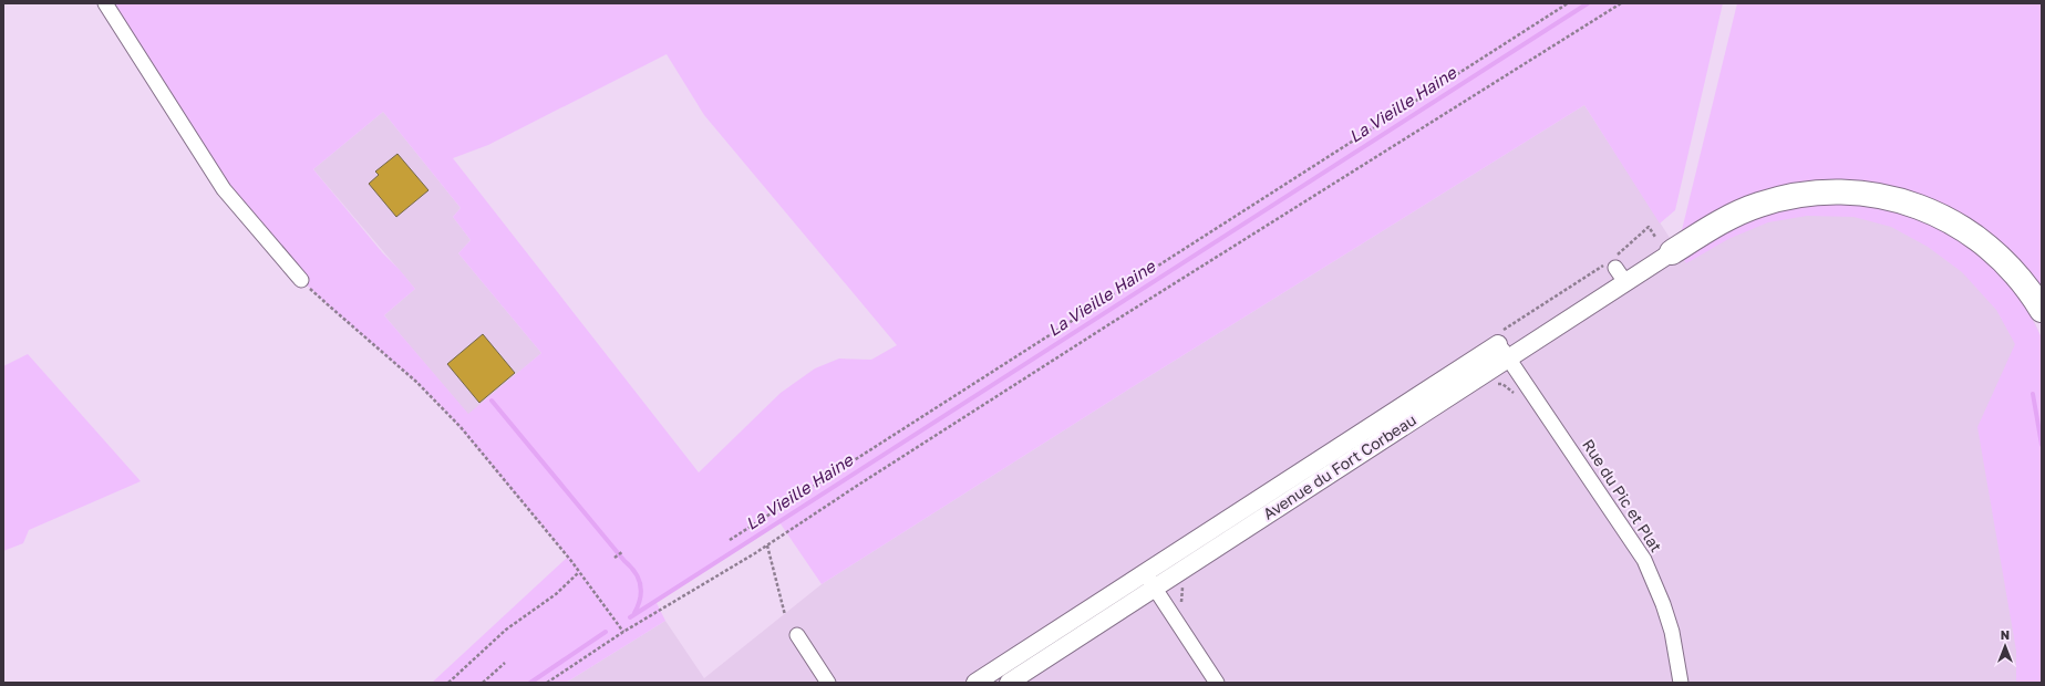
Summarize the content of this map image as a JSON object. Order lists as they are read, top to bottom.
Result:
{
  "streets": {
    "street": ["Avenue du Fort Corbeau", "Rue du Pic et Plat"]
  },
  "crossings": [
    ["Avenue du Fort Corbeau", "Rue du Pic et Plat"]
  ],
  "water": ["La Vieille Haine"],
  "north": "top"
}
